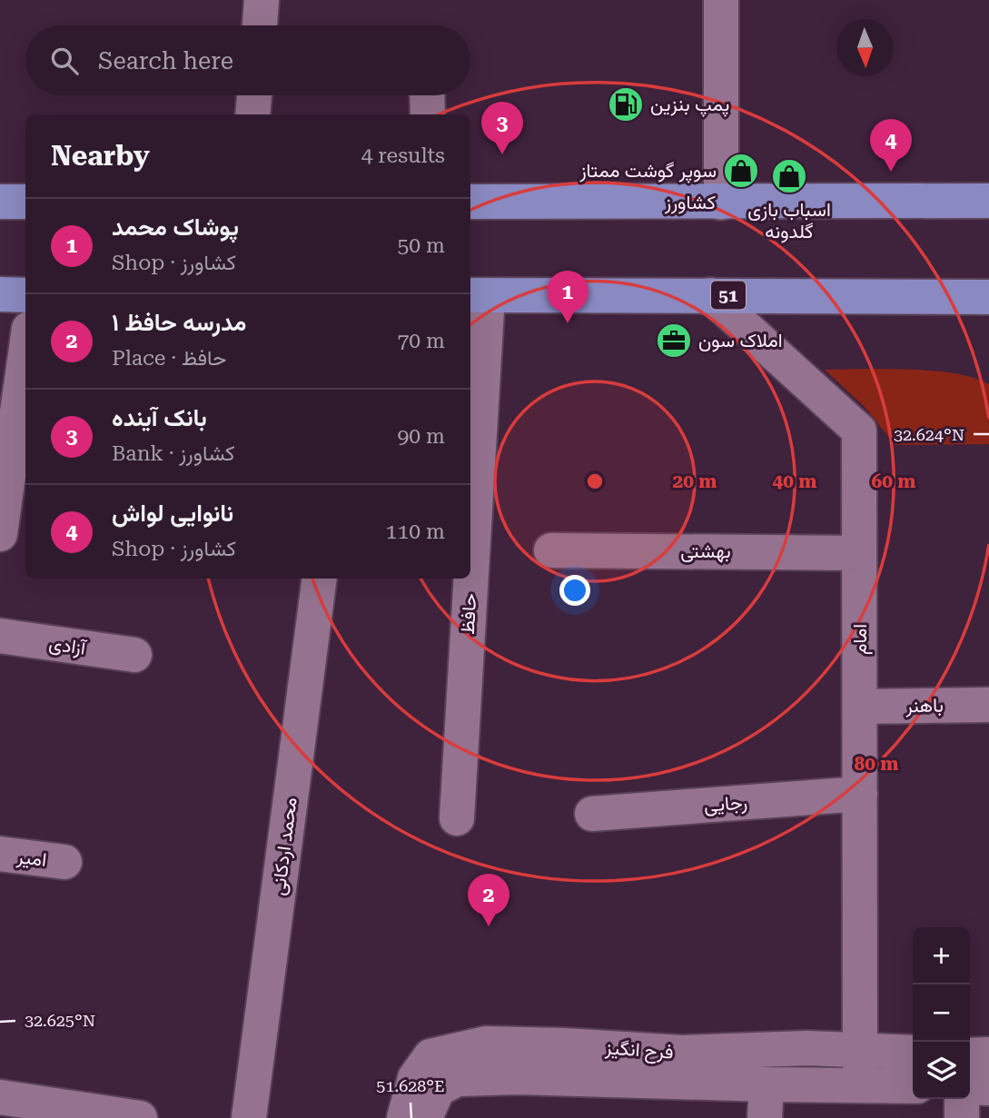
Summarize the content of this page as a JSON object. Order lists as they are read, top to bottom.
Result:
{
  "streets": {
    "main road": ["کشاورز", "51"],
    "street": [
      "بهشتی",
      "حافظ",
      "امام",
      "آزادی",
      "باهنر",
      "رجایی",
      "محمد اردکانی",
      "امیر",
      "فرح انگیز"
    ]
  },
  "crossings": [
    ["51", "حافظ"],
    ["51", "امام"],
    ["بهشتی", "امام"],
    ["امام", "باهنر"],
    ["امام", "رجایی"],
    ["امام", "فرح انگیز"]
  ],
  "places": {
    "fuel station": ["پمپ بنزین"],
    "shop": ["سوپر گوشت ممتاز", "اسباب بازی گلدونه"],
    "office": ["املاک سون"]
  },
  "north": "bottom",
  "page": {
    "search": "Search here",
    "pins": [
      "3",
      "4",
      "1",
      "2"
    ],
    "heading": ["Nearby", "4 results"],
    "list": [
      {
        "mark": "1",
        "name": "پوشاک محمد",
        "note": "Shop · کشاورز",
        "value": "50 m"
      },
      {
        "mark": "2",
        "name": "مدرسه حافظ ۱",
        "note": "Place · حافظ",
        "value": "70 m"
      },
      {
        "mark": "3",
        "name": "بانک آینده",
        "note": "Bank · کشاورز",
        "value": "90 m"
      },
      {
        "mark": "4",
        "name": "نانوایی لواش",
        "note": "Shop · کشاورز",
        "value": "110 m"
      }
    ],
    "map_buttons": ["+", "−"]
  },
  "coordinates": ["32.624°N", "32.625°N", "51.628°E"],
  "rings": [
    "20 m",
    "40 m",
    "60 m",
    "80 m"
  ]
}
